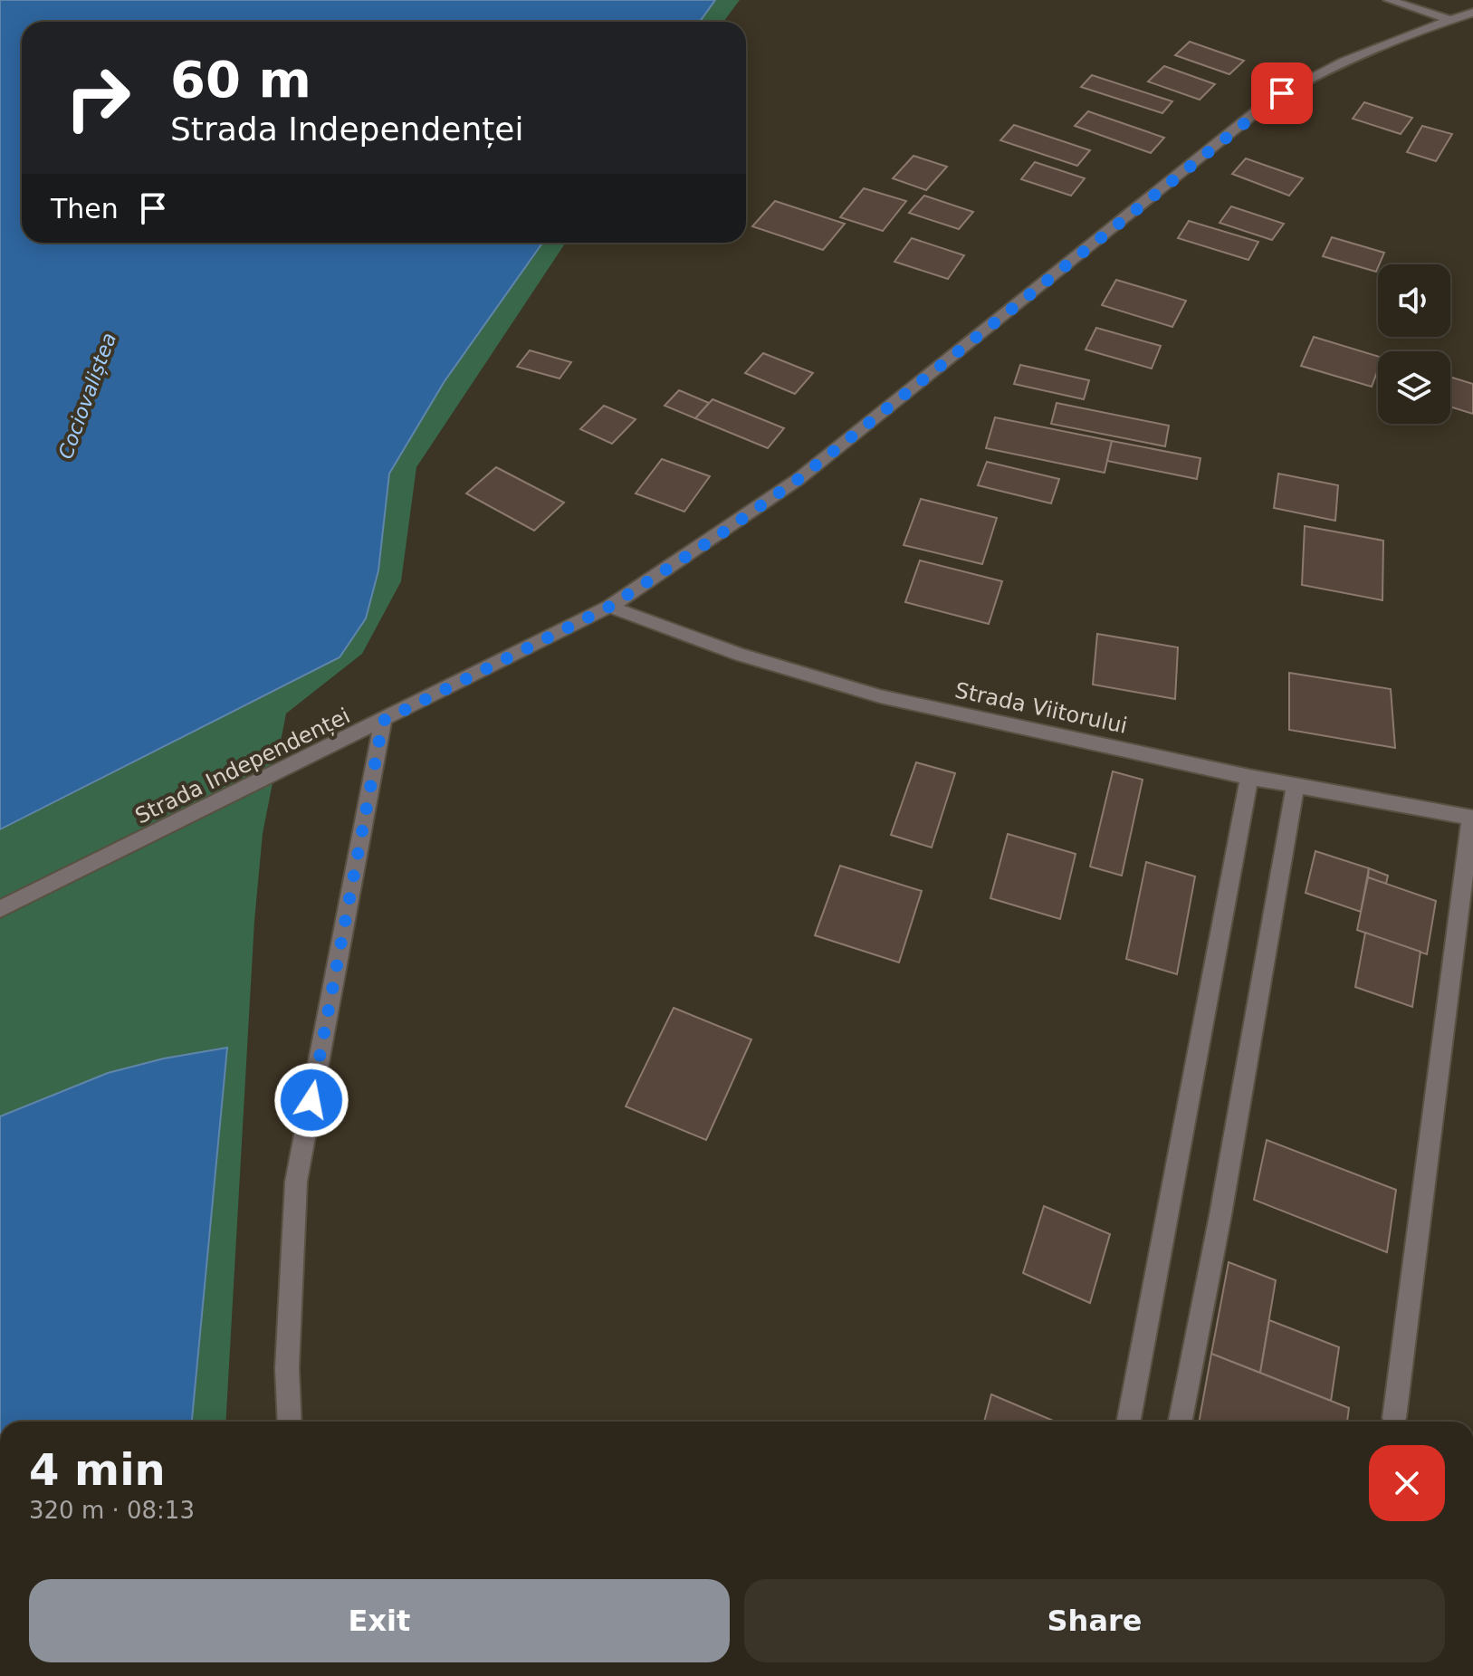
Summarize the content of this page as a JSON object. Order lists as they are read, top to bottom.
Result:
{
  "streets": {
    "street": ["Strada Viitorului", "Strada Independenței"]
  },
  "crossings": [
    ["Strada Viitorului", "Strada Independenței"]
  ],
  "water": ["Cociovaliștea"],
  "page": {
    "turn": ["60 m", "Strada Independenței"],
    "then": "Then",
    "heading": ["4 min", "320 m · 08:13"],
    "buttons": ["Exit", "Share"]
  }
}
